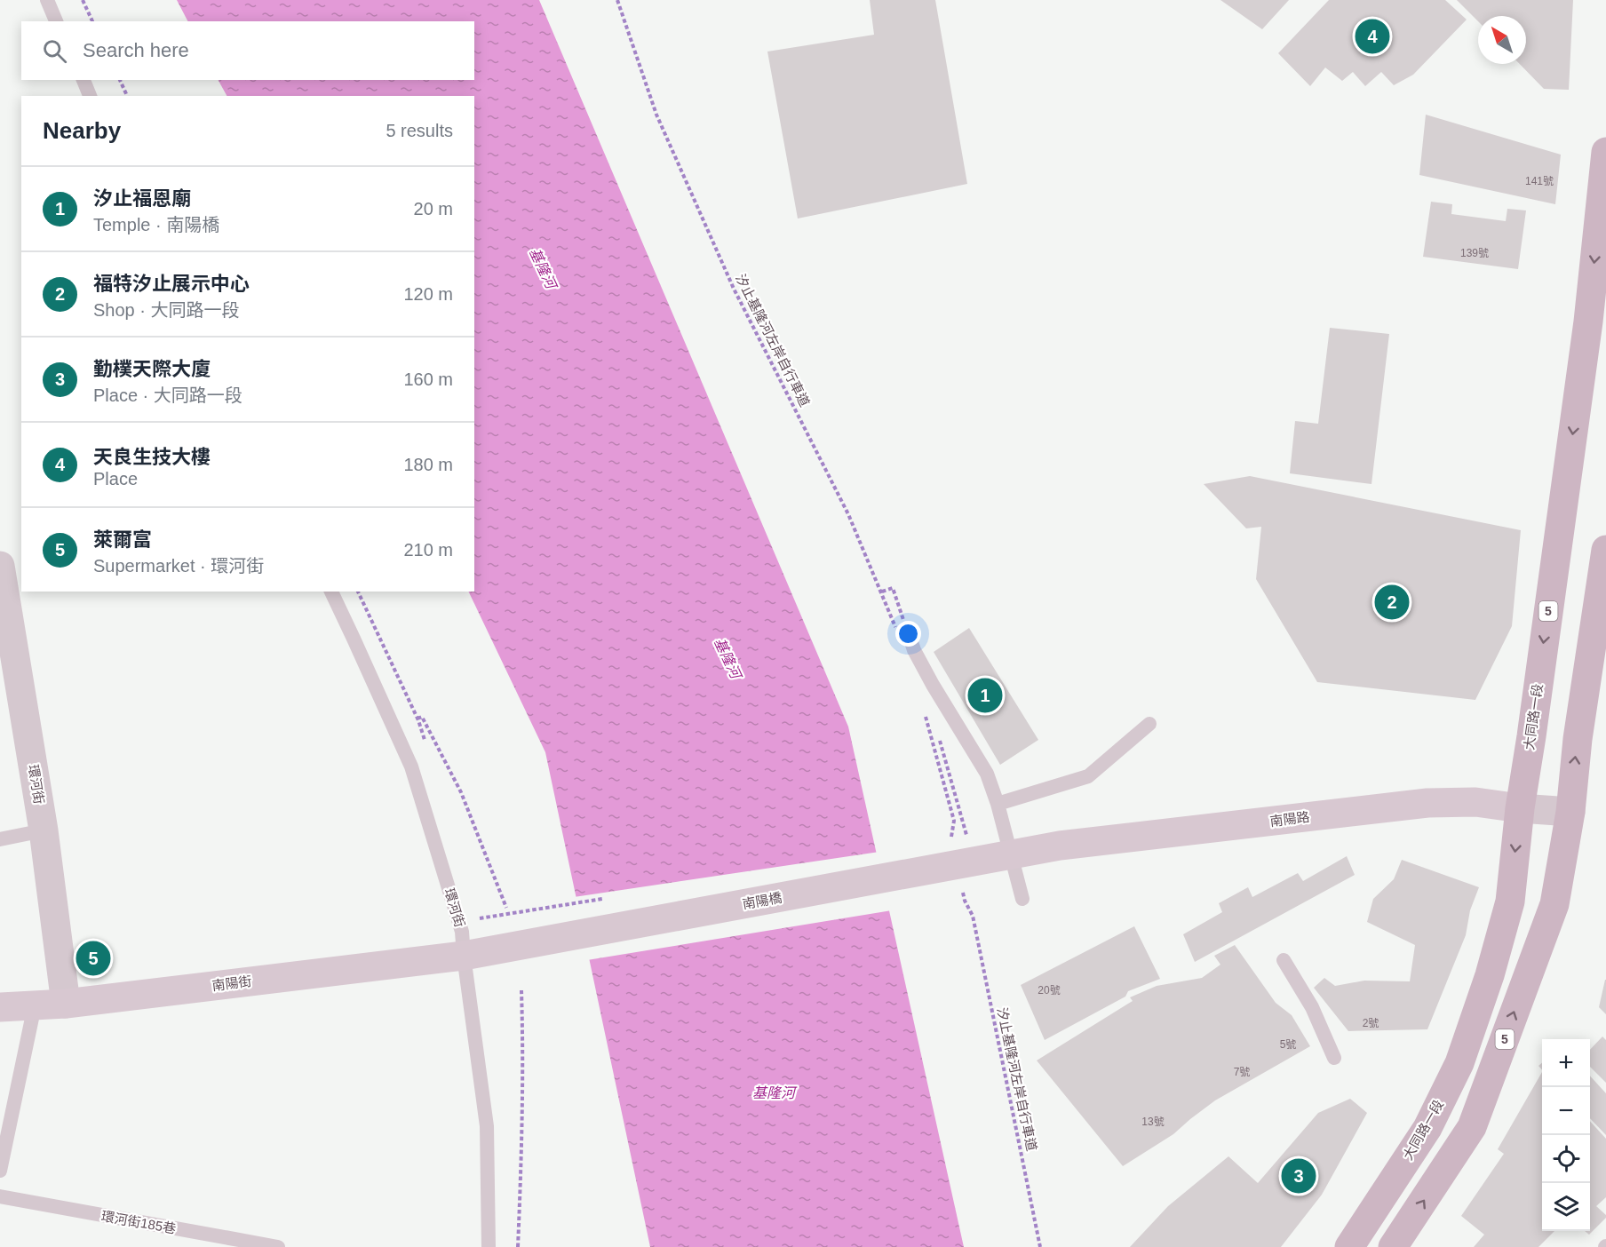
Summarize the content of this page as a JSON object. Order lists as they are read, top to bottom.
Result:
{
  "streets": {
    "main road": ["5", "大同路一段"],
    "street": [
      "環河街",
      "南陽路",
      "南陽橋",
      "南陽街"
    ],
    "lane": ["環河街185巷"],
    "path": ["汐止基隆河左岸自行車道"]
  },
  "crossings": [
    ["大同路一段", "南陽路"],
    ["環河街", "南陽橋"],
    ["環河街", "南陽街"],
    ["南陽路", "南陽橋"],
    ["南陽橋", "南陽街"]
  ],
  "water": ["基隆河"],
  "house_numbers": [
    "141號",
    "139號",
    "20號",
    "2號",
    "5號",
    "7號",
    "13號"
  ],
  "north": "top left",
  "page": {
    "pins": [
      "4",
      "2",
      "1",
      "5",
      "3"
    ],
    "search": "Search here",
    "heading": ["Nearby", "5 results"],
    "list": [
      {
        "mark": "1",
        "name": "汐止福恩廟",
        "note": "Temple · 南陽橋",
        "value": "20 m"
      },
      {
        "mark": "2",
        "name": "福特汐止展示中心",
        "note": "Shop · 大同路一段",
        "value": "120 m"
      },
      {
        "mark": "3",
        "name": "勤樸天際大廈",
        "note": "Place · 大同路一段",
        "value": "160 m"
      },
      {
        "mark": "4",
        "name": "天良生技大樓",
        "note": "Place",
        "value": "180 m"
      },
      {
        "mark": "5",
        "name": "萊爾富",
        "note": "Supermarket · 環河街",
        "value": "210 m"
      }
    ],
    "map_buttons": ["+", "−"]
  }
}
